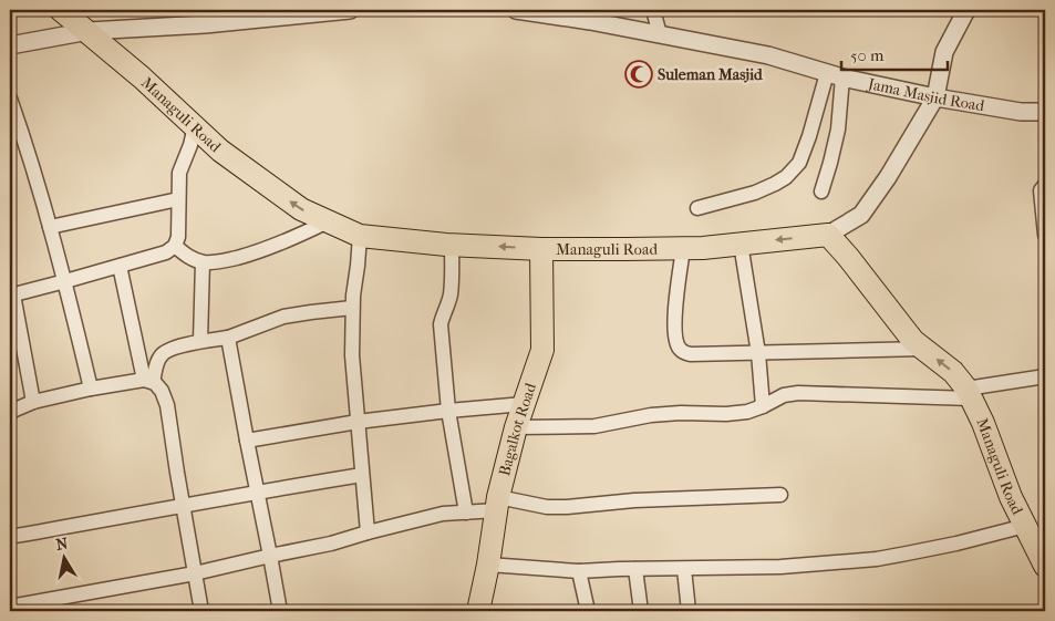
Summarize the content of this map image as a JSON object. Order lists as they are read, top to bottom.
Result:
{
  "streets": {
    "main road": ["Managuli Road", "Bagalkot Road"],
    "street": ["Jama Masjid Road"]
  },
  "crossings": [
    ["Managuli Road", "Bagalkot Road"]
  ],
  "places": {
    "mosque": ["Suleman Masjid"]
  },
  "scale_bar": "50 m",
  "north": "top"
}
